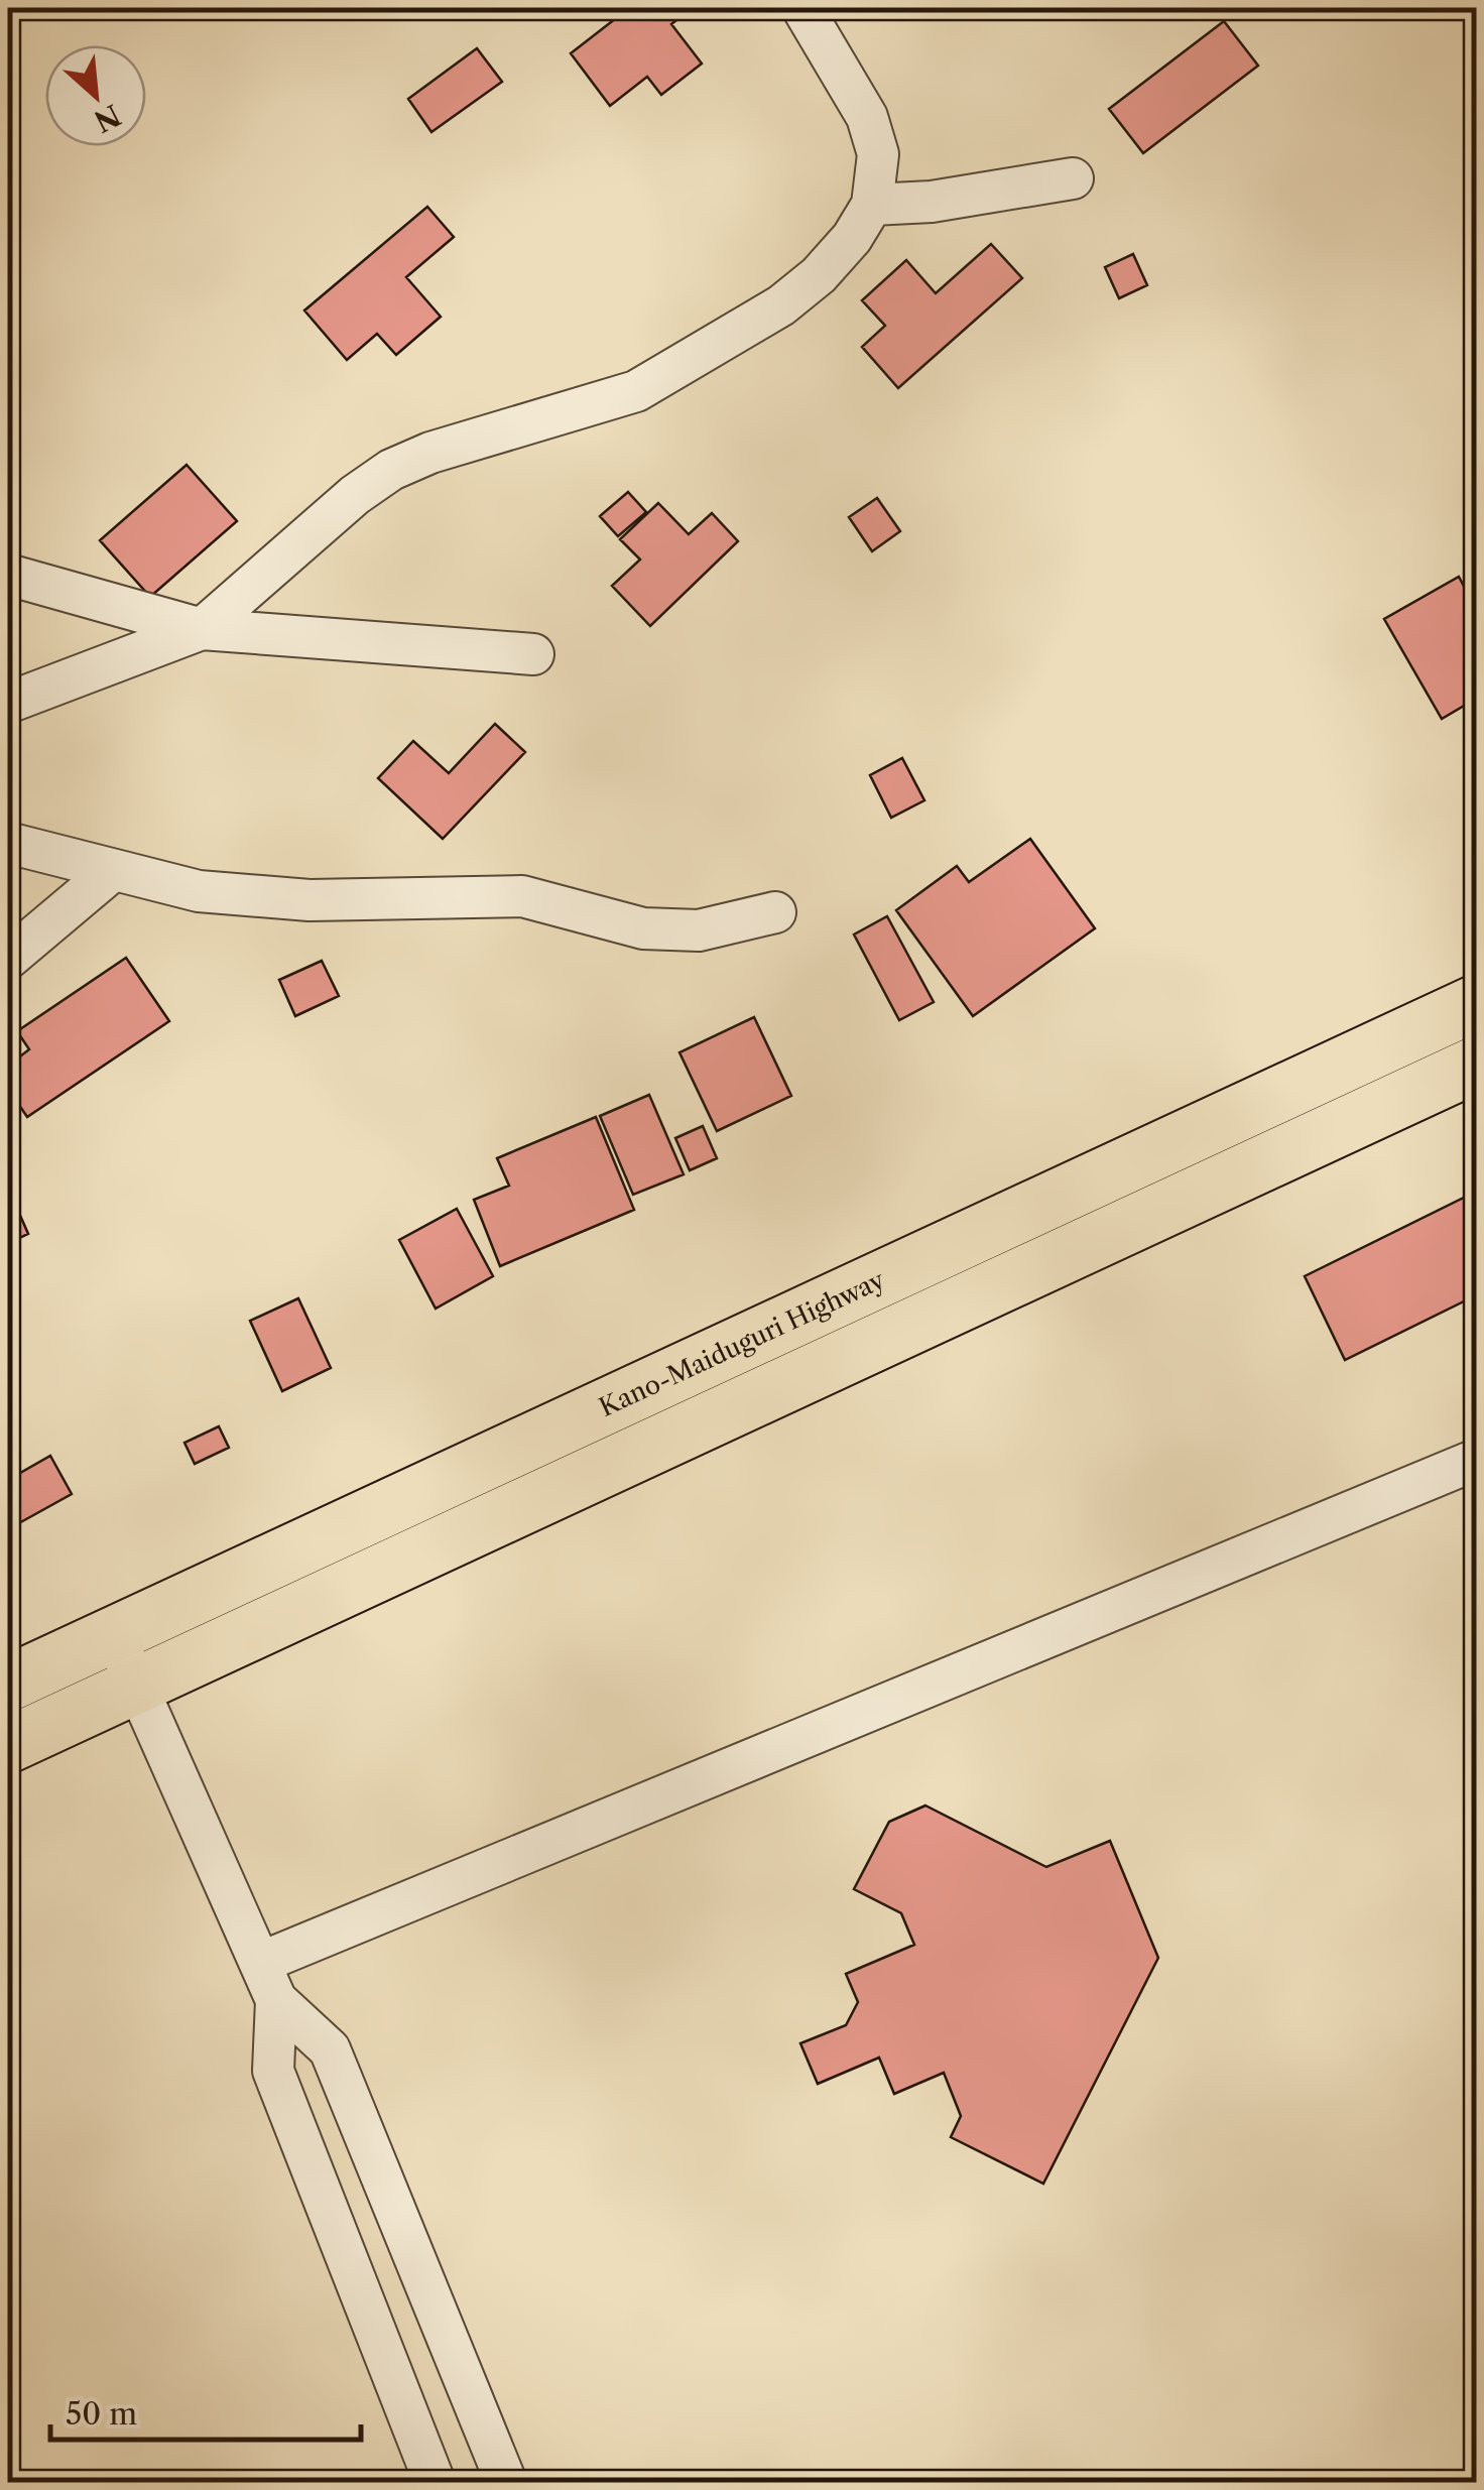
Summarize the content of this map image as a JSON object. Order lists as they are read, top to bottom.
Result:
{
  "streets": {
    "highway": ["Kano-Maiduguri Highway"]
  },
  "scale_bar": "50 m",
  "north": "bottom right"
}
